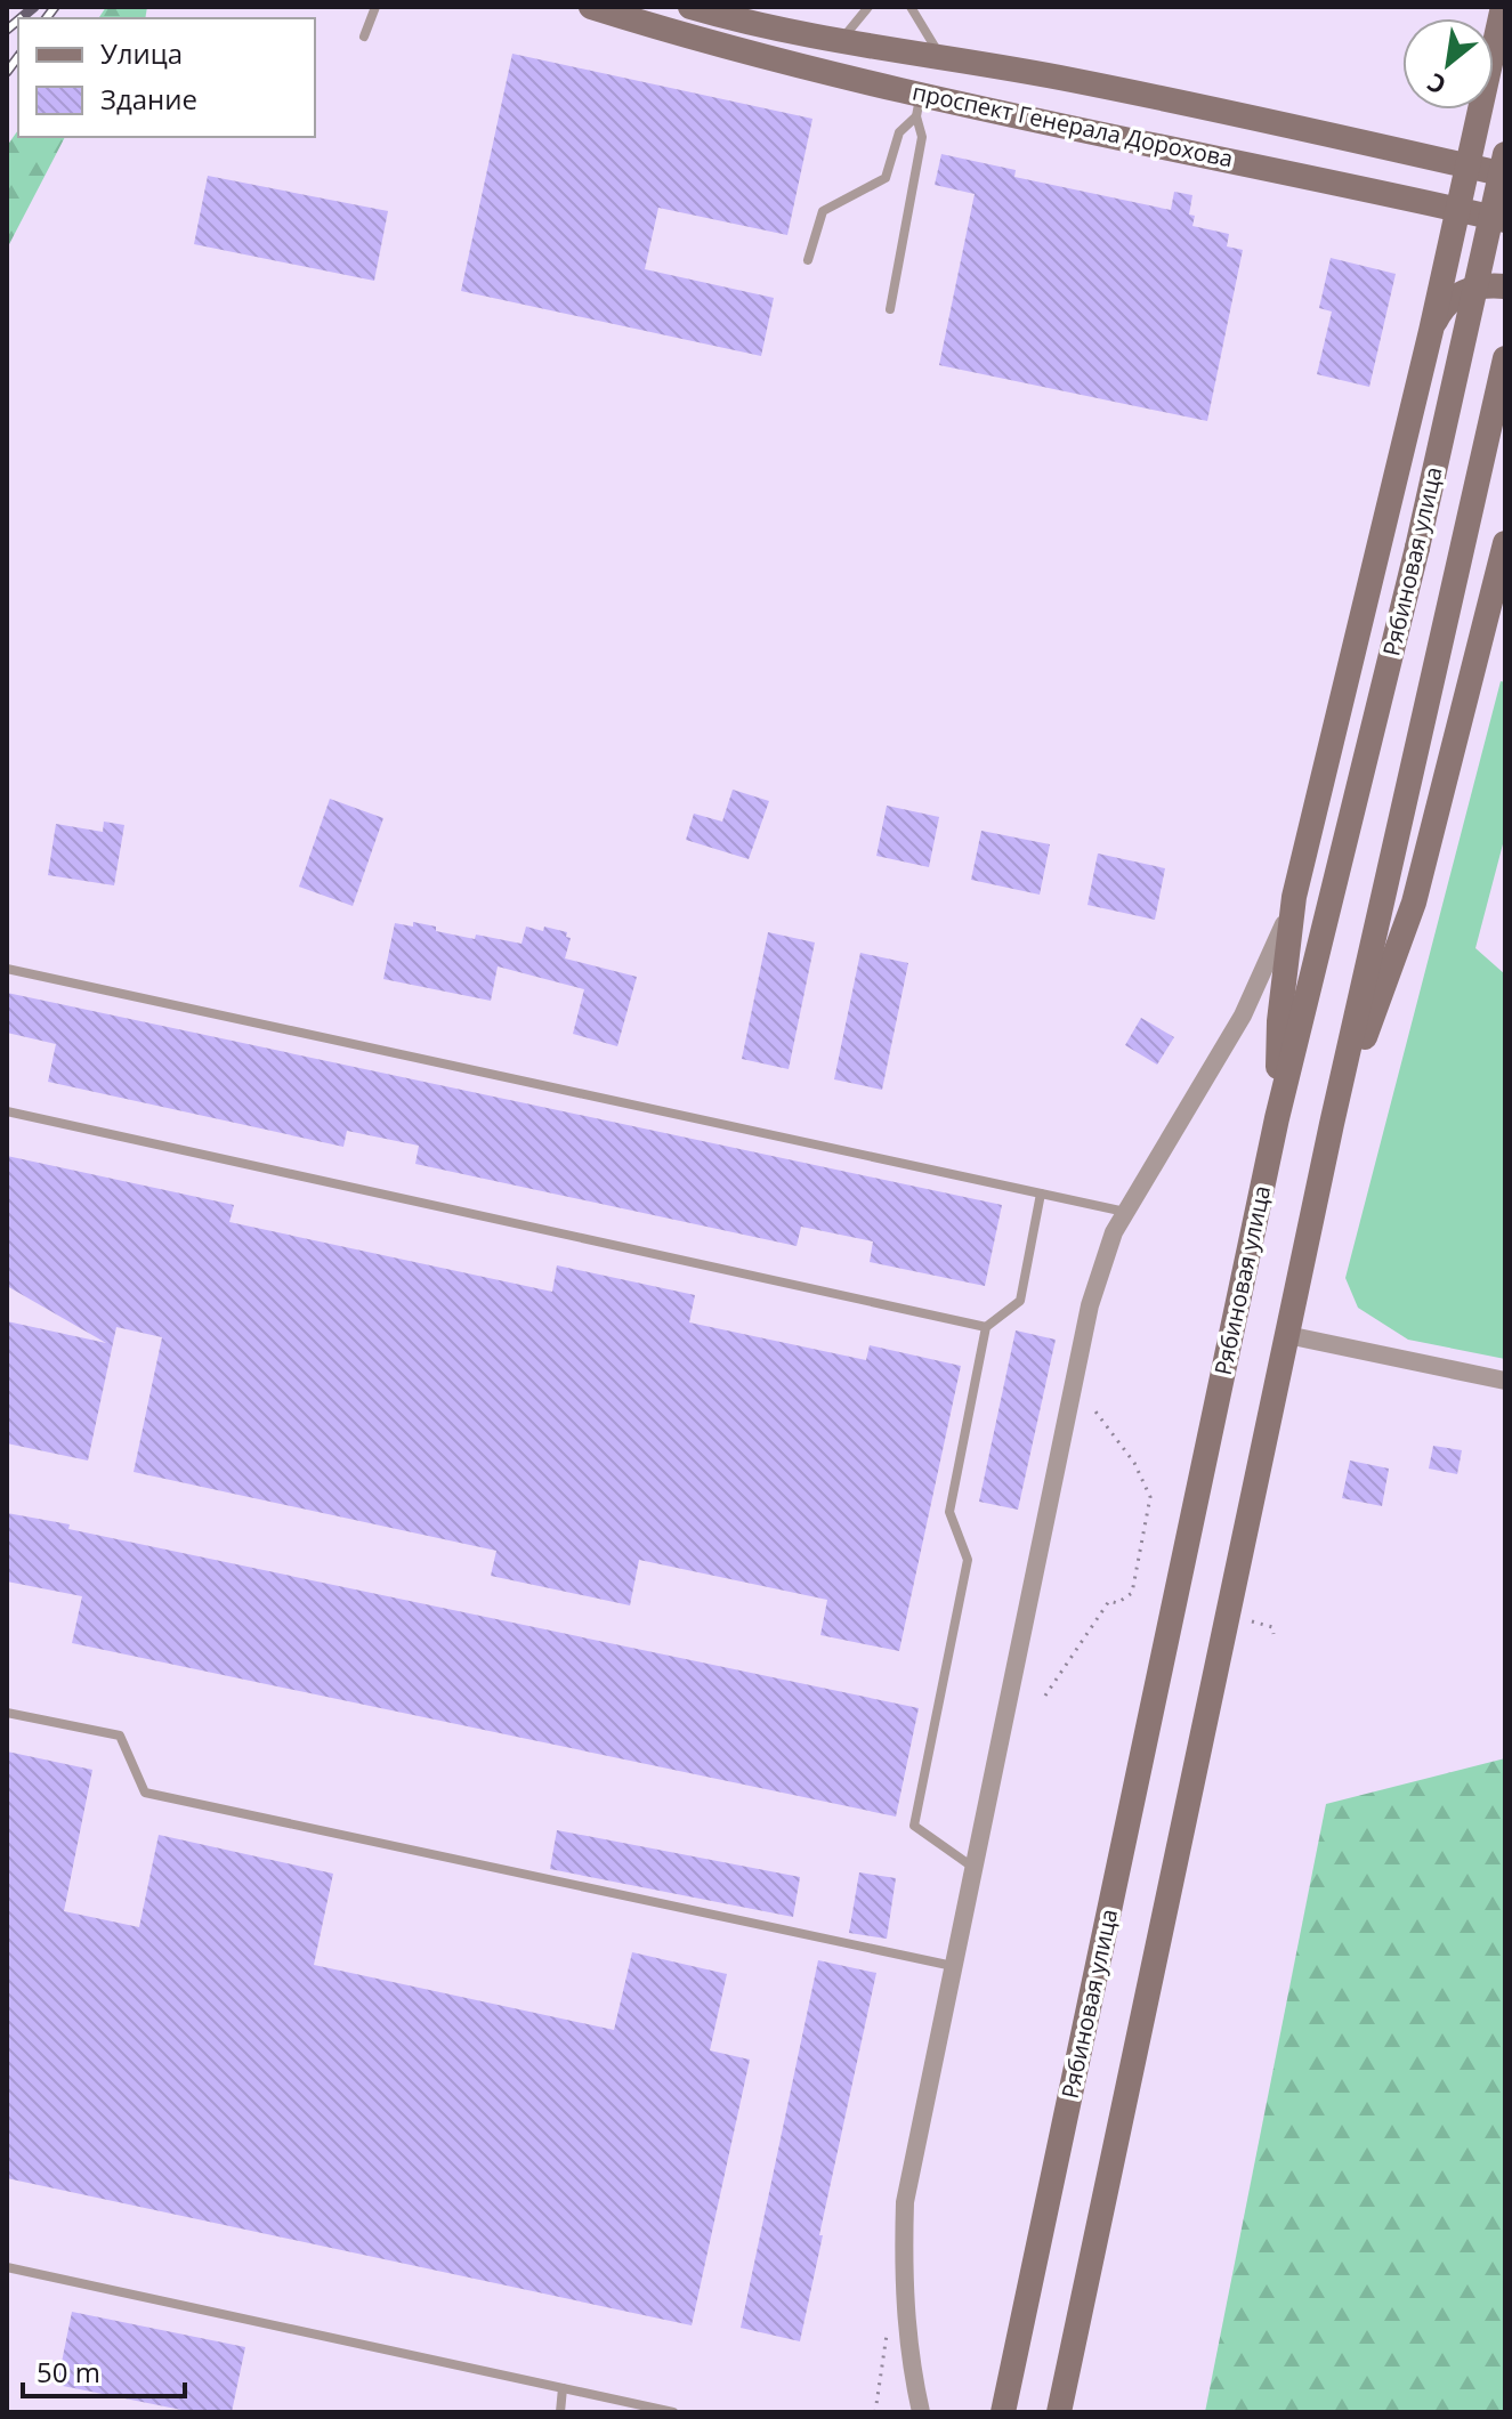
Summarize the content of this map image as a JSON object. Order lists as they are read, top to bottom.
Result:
{
  "streets": {
    "main road": ["проспект Генерала Дорохова", "Рябиновая улица"]
  },
  "legend": ["Улица", "Здание"],
  "scale_bar": "50 m",
  "north": "bottom left"
}
